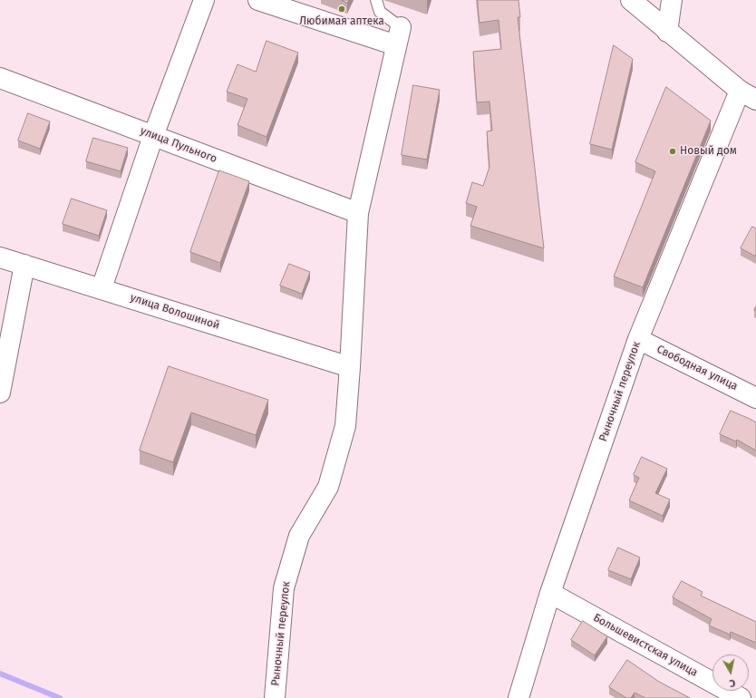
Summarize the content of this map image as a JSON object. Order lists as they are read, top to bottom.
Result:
{
  "streets": {
    "street": [
      "улица Пульного",
      "улица Волошиной",
      "Свободная улица",
      "Рыночный переулок",
      "Большевистская улица"
    ]
  },
  "crossings": [
    ["улица Пульного", "Рыночный переулок"],
    ["улица Волошиной", "Рыночный переулок"],
    ["Свободная улица", "Рыночный переулок"],
    ["Рыночный переулок", "Большевистская улица"]
  ],
  "places": ["Любимая аптека", "Новый дом"],
  "north": "bottom"
}
